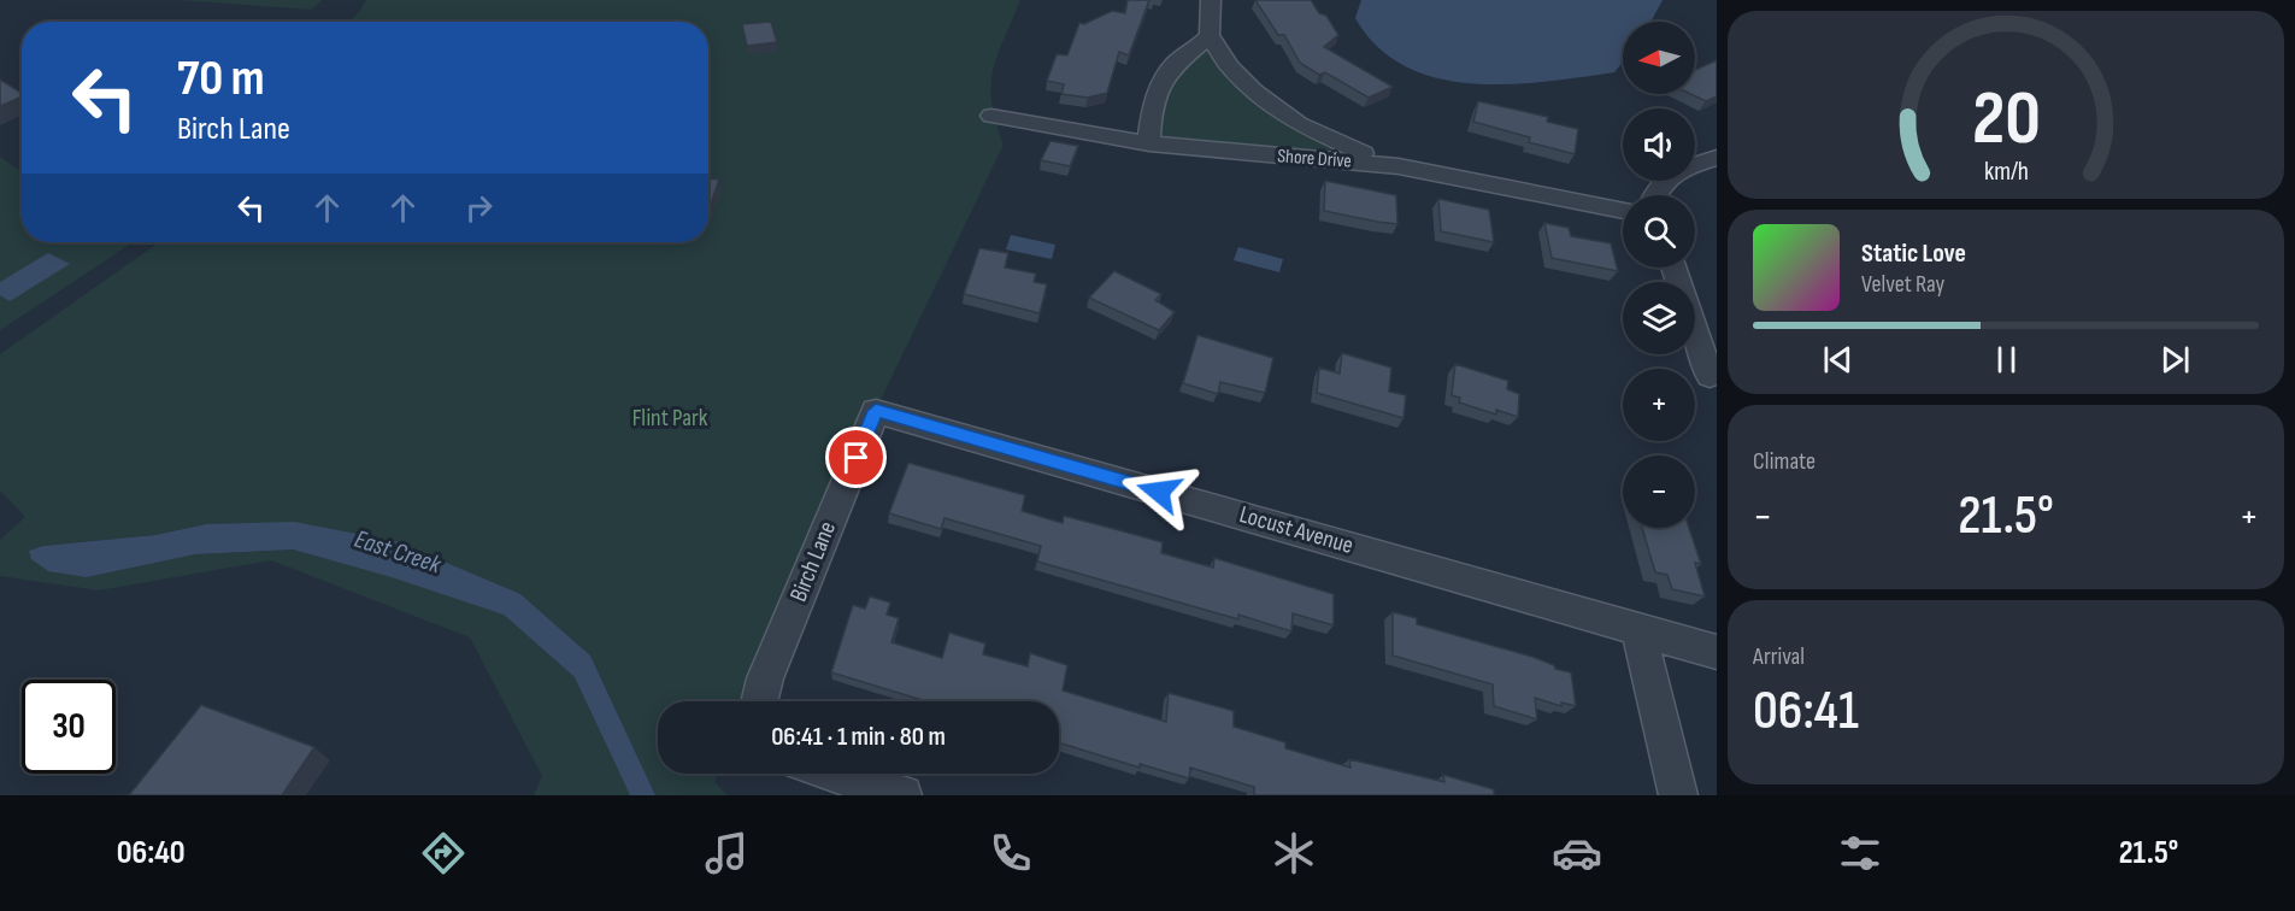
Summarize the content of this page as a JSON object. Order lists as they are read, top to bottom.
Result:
{
  "streets": {
    "street": ["Shore Drive", "Locust Avenue", "Birch Lane"]
  },
  "crossings": [
    ["Locust Avenue", "Birch Lane"]
  ],
  "water": ["East Creek"],
  "parks": ["Flint Park"],
  "north": "left",
  "page": {
    "map_buttons": ["+", "−"],
    "turn": ["70 m", "Birch Lane"],
    "song": ["Static Love", "Velvet Ray"],
    "tile": [
      "Climate",
      ["Arrival", "06:41"]
    ],
    "heat": ["−", "21.5°", "+"],
    "limit": "30",
    "trip": "06:41 · 1 min · 80 m",
    "tabs": ["06:40", "21.5°"],
    "gauge": ["20", "km/h"]
  }
}
